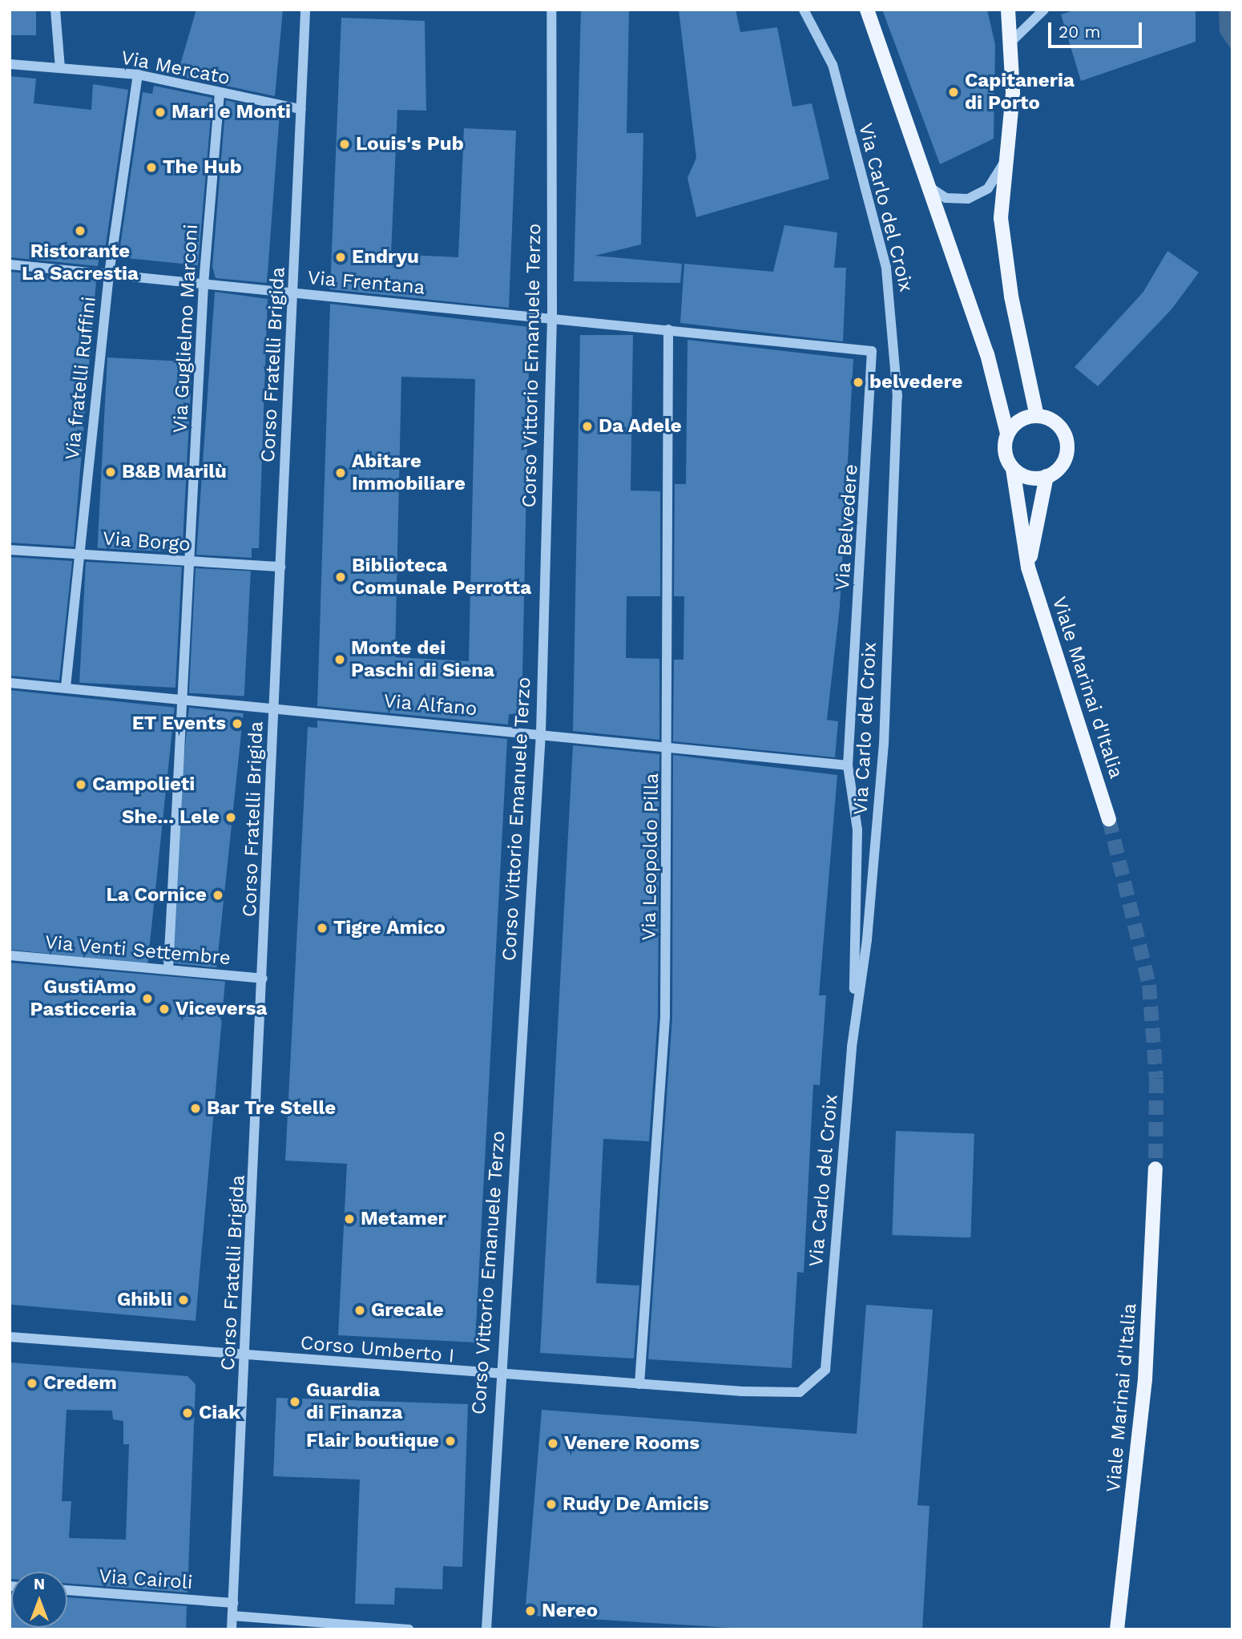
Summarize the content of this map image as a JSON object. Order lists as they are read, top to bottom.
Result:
{
  "streets": {
    "main road": ["Viale Marinai d'Italia"],
    "street": [
      "Via Mercato",
      "Via Carlo del Croix",
      "Via Frentana",
      "Via Guglielmo Marconi",
      "Corso Fratelli Brigida",
      "Corso Vittorio Emanuele Terzo",
      "Via fratelli Ruffini",
      "Via Belvedere",
      "Via Borgo",
      "Via Alfano",
      "Via Leopoldo Pilla",
      "Via Venti Settembre",
      "Corso Umberto I",
      "Via Cairoli"
    ]
  },
  "crossings": [
    ["Via Mercato", "Via Guglielmo Marconi"],
    ["Via Mercato", "Corso Fratelli Brigida"],
    ["Via Mercato", "Via fratelli Ruffini"],
    ["Via Carlo del Croix", "Via Belvedere"],
    ["Via Carlo del Croix", "Corso Umberto I"],
    ["Via Frentana", "Via Guglielmo Marconi"],
    ["Via Frentana", "Corso Fratelli Brigida"],
    ["Via Frentana", "Corso Vittorio Emanuele Terzo"],
    ["Via Frentana", "Via fratelli Ruffini"],
    ["Via Frentana", "Via Belvedere"],
    ["Via Guglielmo Marconi", "Via Borgo"],
    ["Via Guglielmo Marconi", "Via Alfano"],
    ["Via Guglielmo Marconi", "Via Venti Settembre"],
    ["Corso Fratelli Brigida", "Via Borgo"],
    ["Corso Fratelli Brigida", "Via Alfano"],
    ["Corso Fratelli Brigida", "Via Venti Settembre"],
    ["Corso Fratelli Brigida", "Corso Umberto I"],
    ["Corso Fratelli Brigida", "Via Cairoli"],
    ["Corso Vittorio Emanuele Terzo", "Via Belvedere"],
    ["Corso Vittorio Emanuele Terzo", "Via Alfano"],
    ["Corso Vittorio Emanuele Terzo", "Corso Umberto I"],
    ["Via fratelli Ruffini", "Via Borgo"],
    ["Via fratelli Ruffini", "Via Alfano"],
    ["Via Belvedere", "Via Alfano"],
    ["Via Belvedere", "Via Leopoldo Pilla"],
    ["Via Alfano", "Via Leopoldo Pilla"],
    ["Via Leopoldo Pilla", "Corso Umberto I"]
  ],
  "places": [
    "Capitaneria di Porto",
    "Mari e Monti",
    "Louis's Pub",
    "The Hub",
    "Ristorante La Sacrestia",
    "Endryu",
    "belvedere",
    "Da Adele",
    "B&B Marilù",
    "Abitare Immobiliare",
    "Biblioteca Comunale Perrotta",
    "Monte dei Paschi di Siena",
    "ET Events",
    "Campolieti",
    "She... Lele",
    "La Cornice",
    "Tigre Amico",
    "GustiAmo Pasticceria",
    "Viceversa",
    "Bar Tre Stelle",
    "Metamer",
    "Ghibli",
    "Grecale",
    "Credem",
    "Guardia di Finanza",
    "Ciak",
    "Flair boutique",
    "Venere Rooms",
    "Rudy De Amicis",
    "Nereo"
  ],
  "scale_bar": "20 m",
  "north": "top"
}
